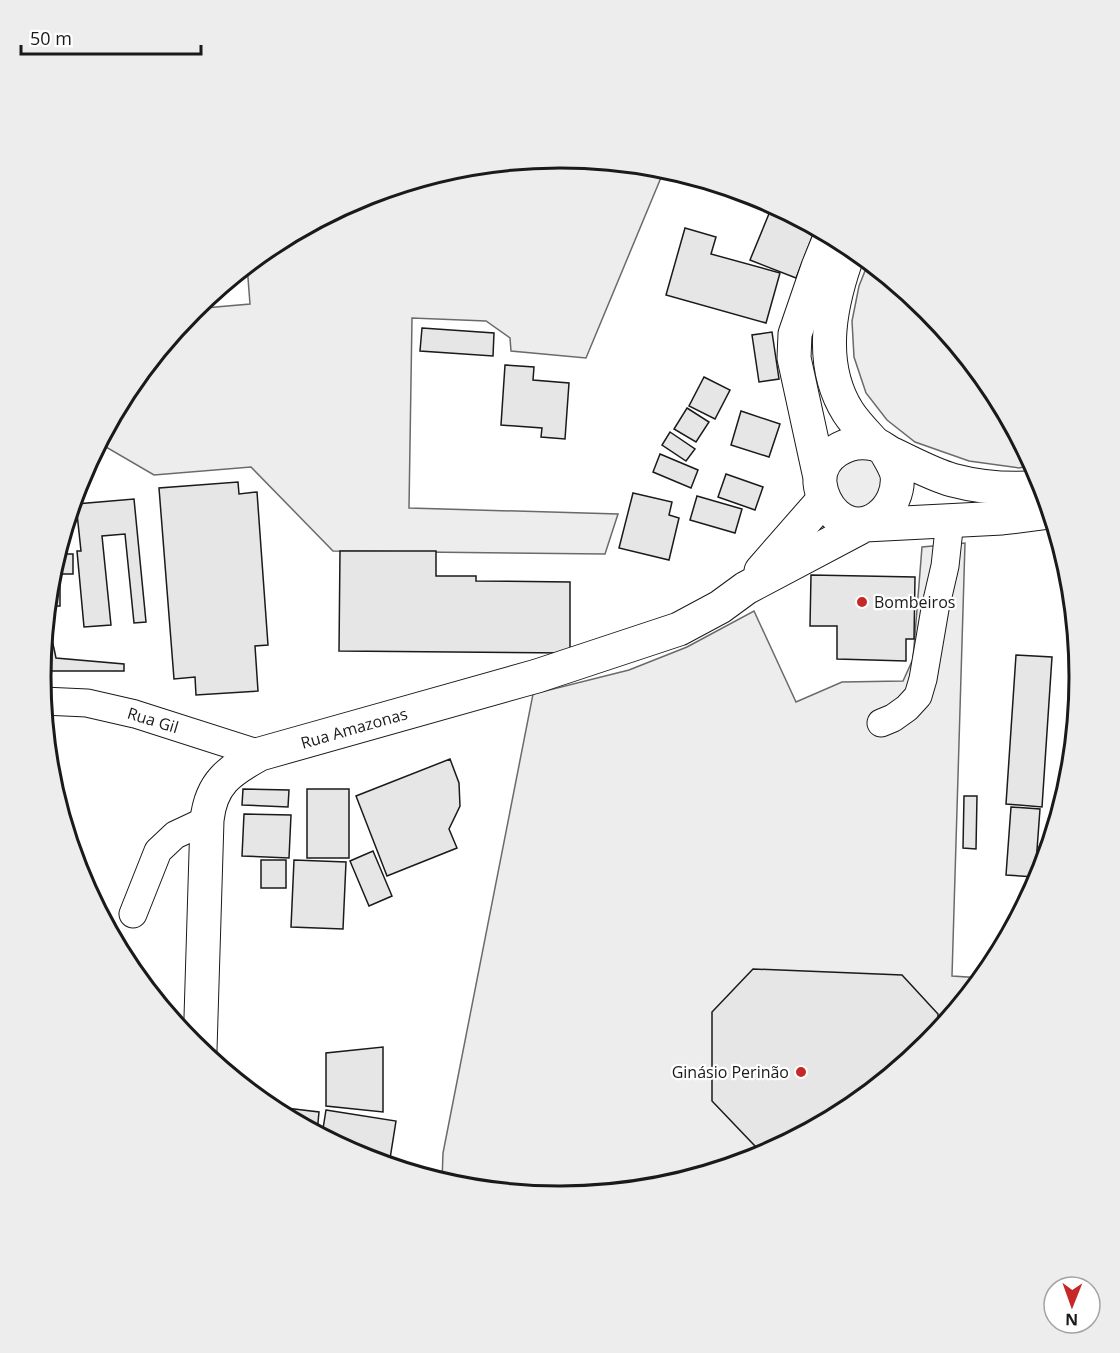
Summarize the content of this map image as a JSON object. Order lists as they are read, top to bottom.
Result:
{
  "streets": {
    "main road": ["Rua Amazonas"],
    "street": ["Rua Gil"]
  },
  "crossings": [
    ["Rua Gil", "Rua Amazonas"]
  ],
  "places": ["Bombeiros", "Ginásio Perinão"],
  "scale_bar": "50 m",
  "north": "bottom"
}
